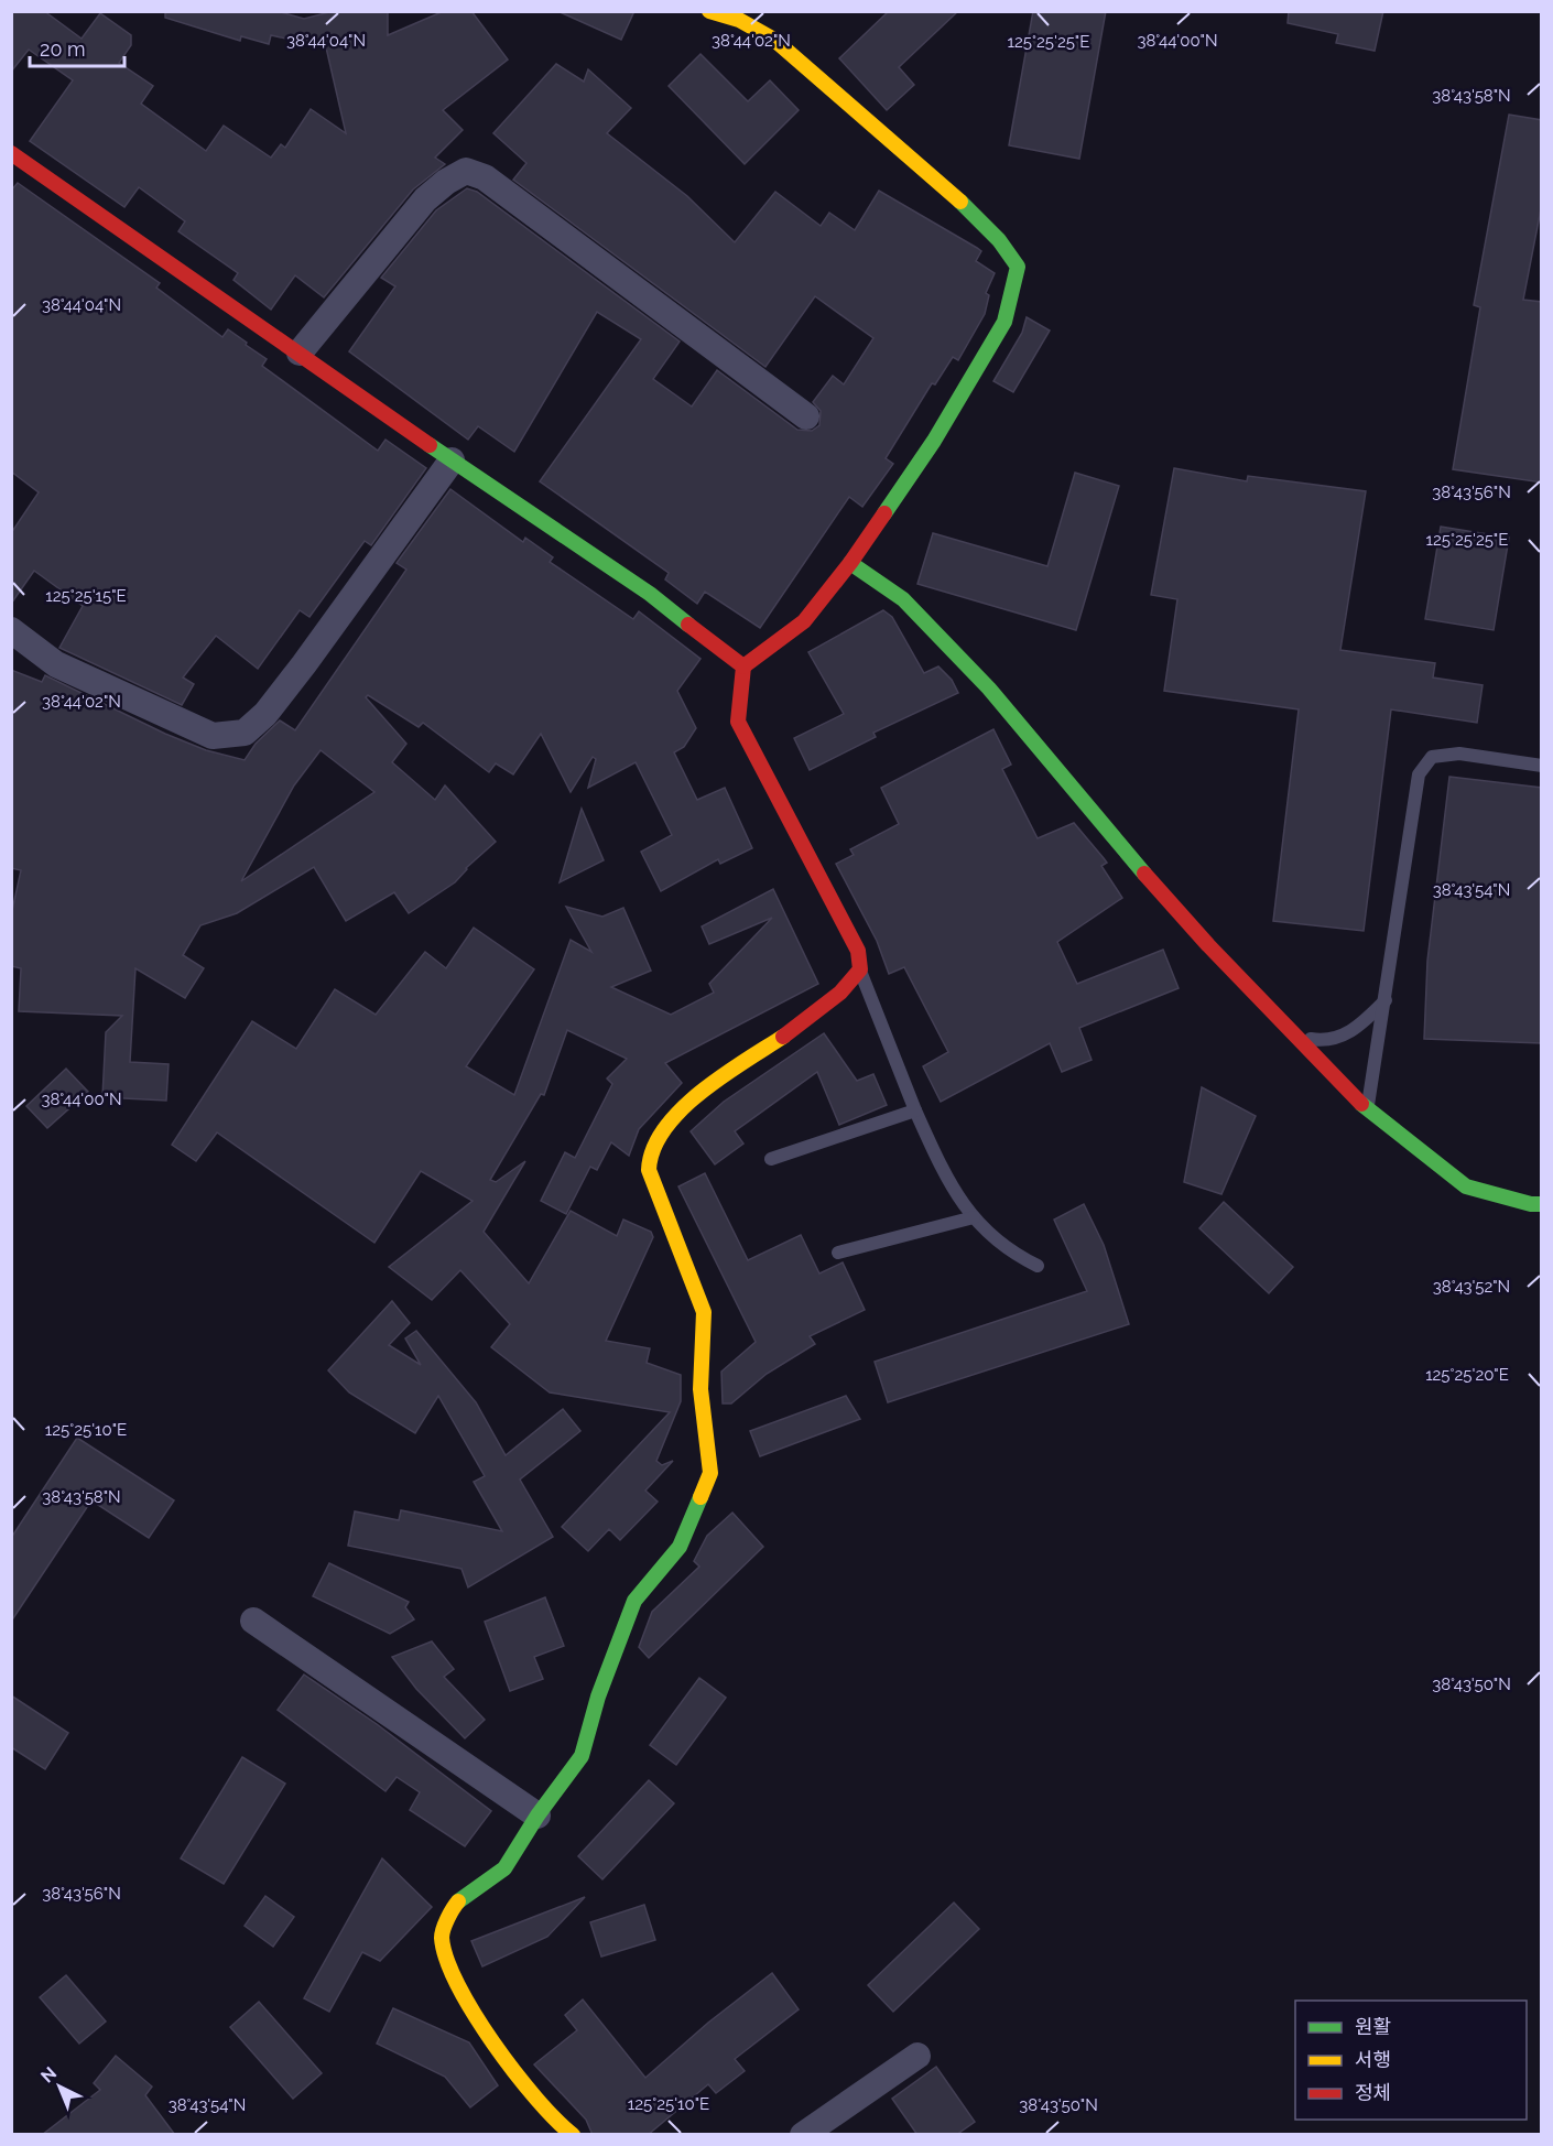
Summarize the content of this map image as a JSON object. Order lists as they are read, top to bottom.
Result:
{
  "legend": ["원활", "서행", "정체"],
  "scale_bar": "20 m",
  "north": "top left",
  "coordinates": [
    "38°44'04\"N",
    "38°44'02\"N",
    "38°44'00\"N",
    "125°25'25\"E",
    "38°43'58\"N",
    "38°43'56\"N",
    "125°25'15\"E",
    "38°43'54\"N",
    "38°43'52\"N",
    "125°25'20\"E",
    "125°25'10\"E",
    "38°43'50\"N"
  ]
}
